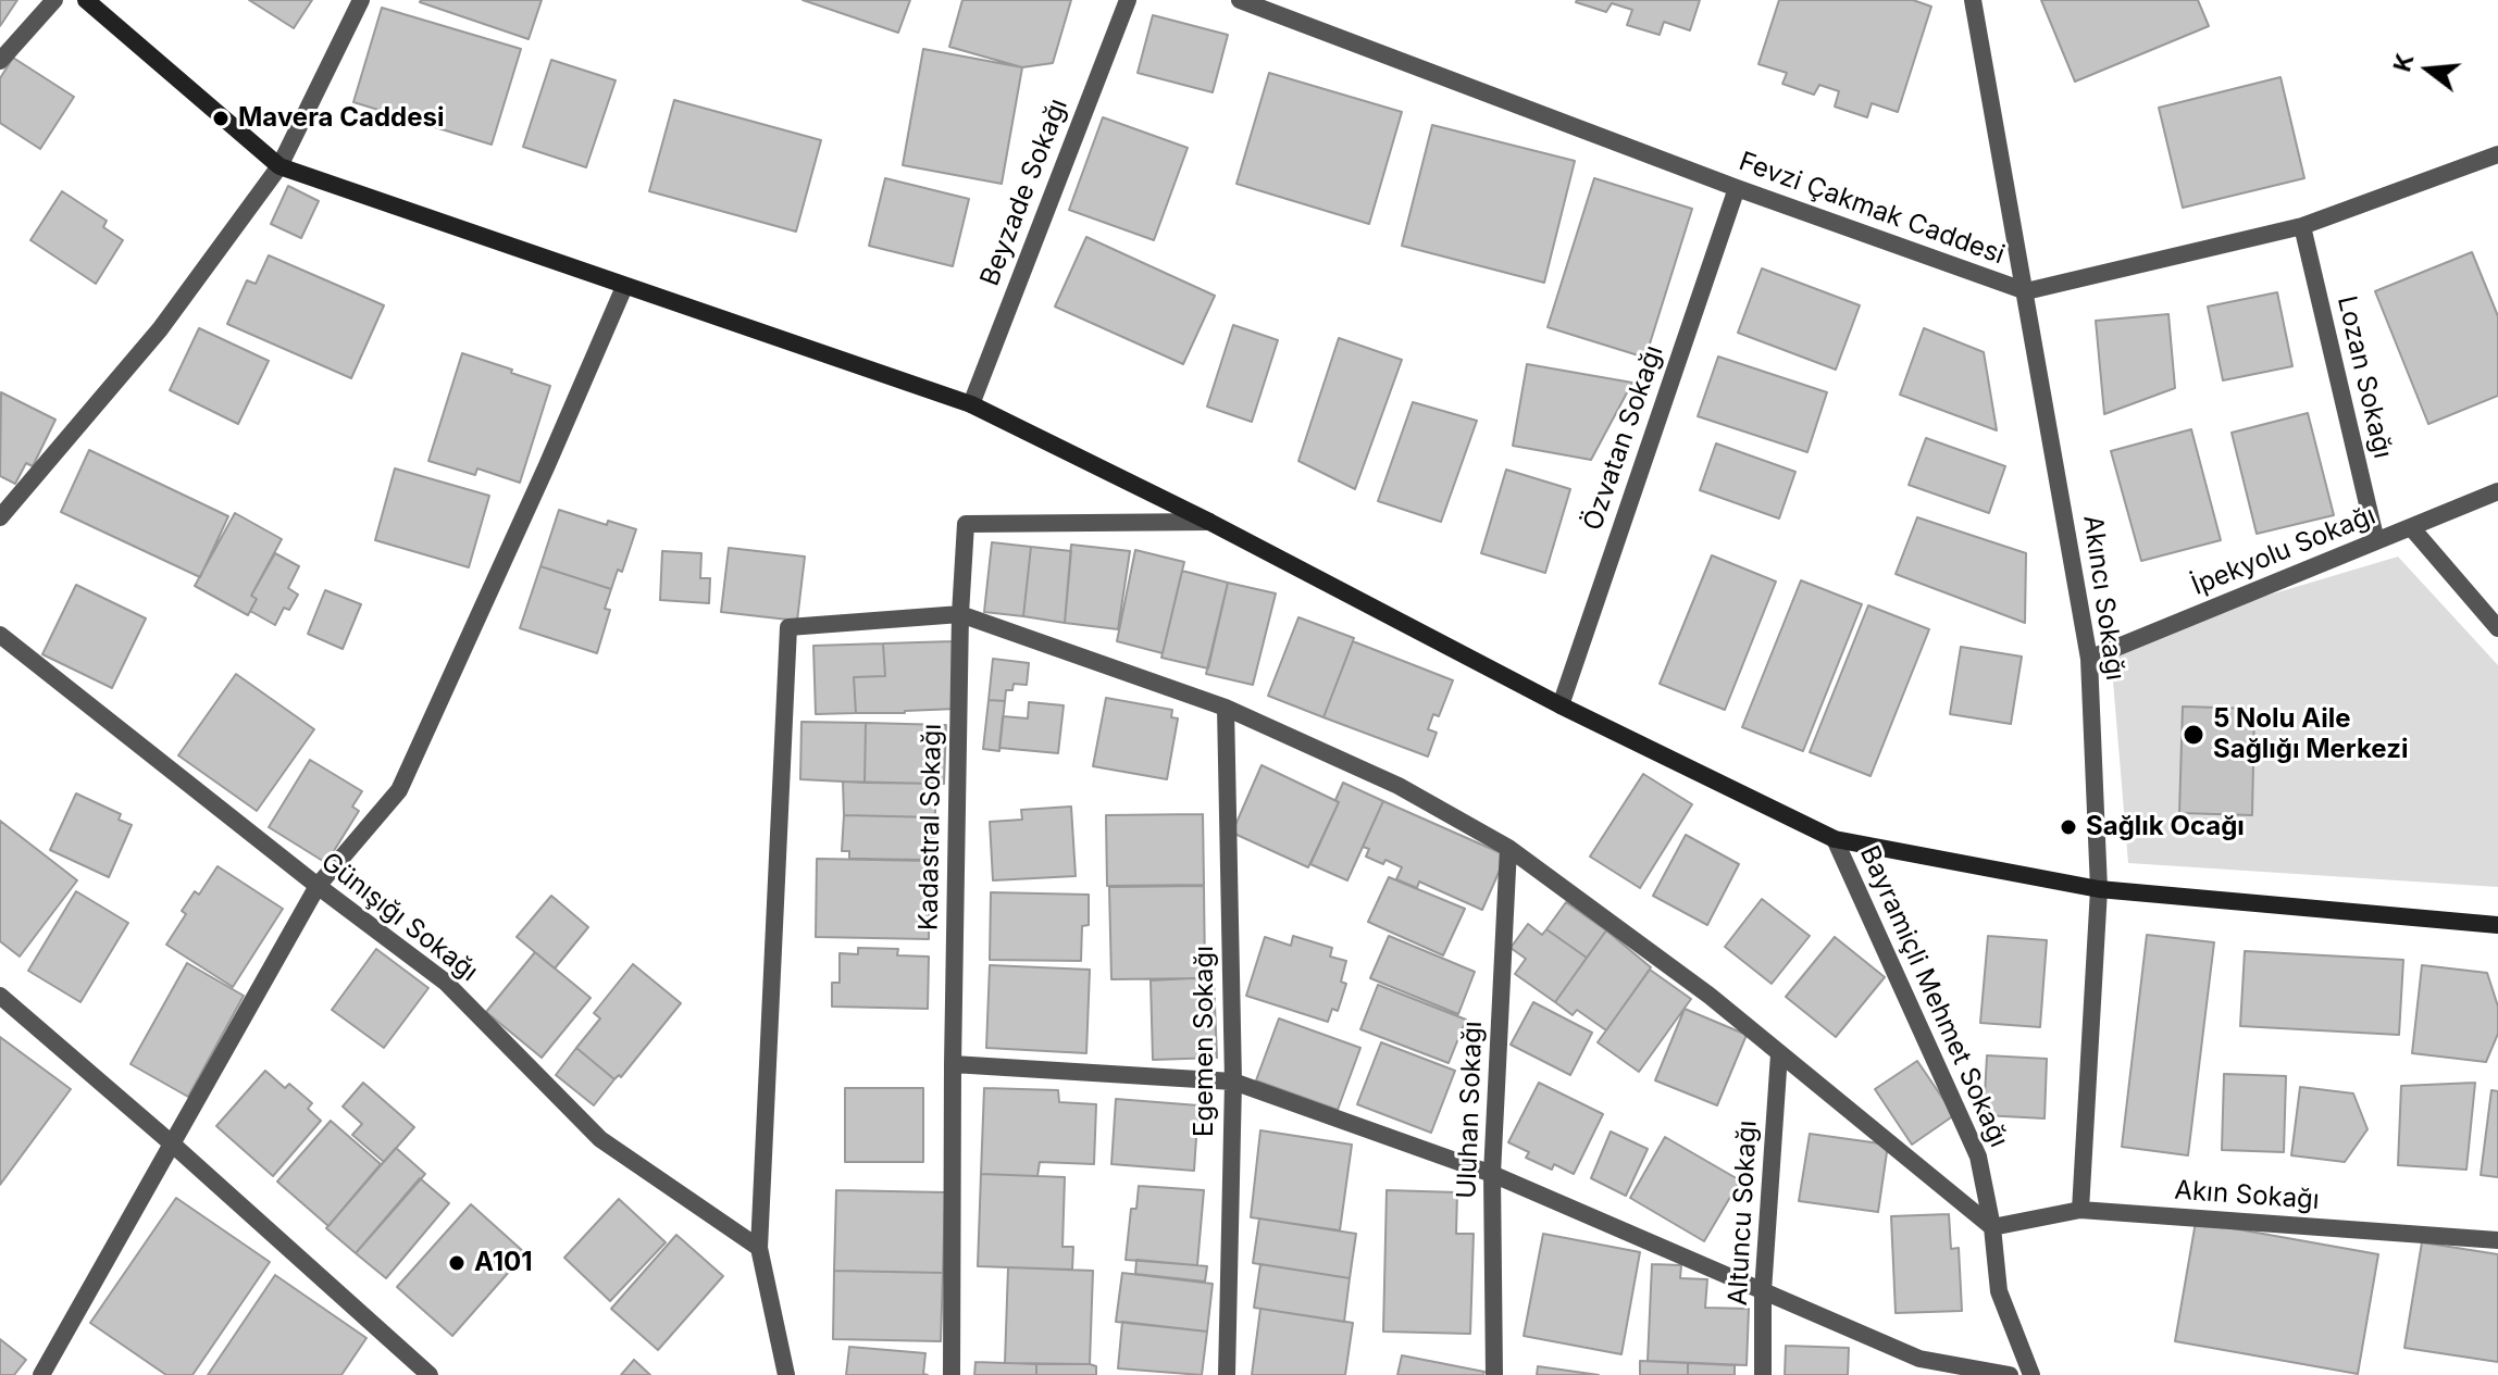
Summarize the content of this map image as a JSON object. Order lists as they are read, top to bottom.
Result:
{
  "streets": {
    "street": [
      "Beyzade Sokağı",
      "Fevzi Çakmak Caddesi",
      "Lozan Sokağı",
      "Özvatan Sokağı",
      "İpekyolu Sokağı",
      "Akıncı Sokağı",
      "Kadastral Sokağı",
      "Günışığı Sokağı",
      "Bayramiçli Mehmet Sokağı",
      "Egemen Sokağı",
      "Uluhan Sokağı",
      "Akın Sokağı",
      "Altuncu Sokağı"
    ]
  },
  "crossings": [
    ["Fevzi Çakmak Caddesi", "Lozan Sokağı"],
    ["Fevzi Çakmak Caddesi", "Özvatan Sokağı"],
    ["Fevzi Çakmak Caddesi", "Akıncı Sokağı"],
    ["Lozan Sokağı", "İpekyolu Sokağı"],
    ["İpekyolu Sokağı", "Akıncı Sokağı"],
    ["Akıncı Sokağı", "Akın Sokağı"],
    ["Bayramiçli Mehmet Sokağı", "Akın Sokağı"]
  ],
  "places": [
    "Mavera Caddesi",
    "5 Nolu Aile Sağlığı Merkezi",
    "Sağlık Ocağı",
    "A101"
  ],
  "north": "left"
}
